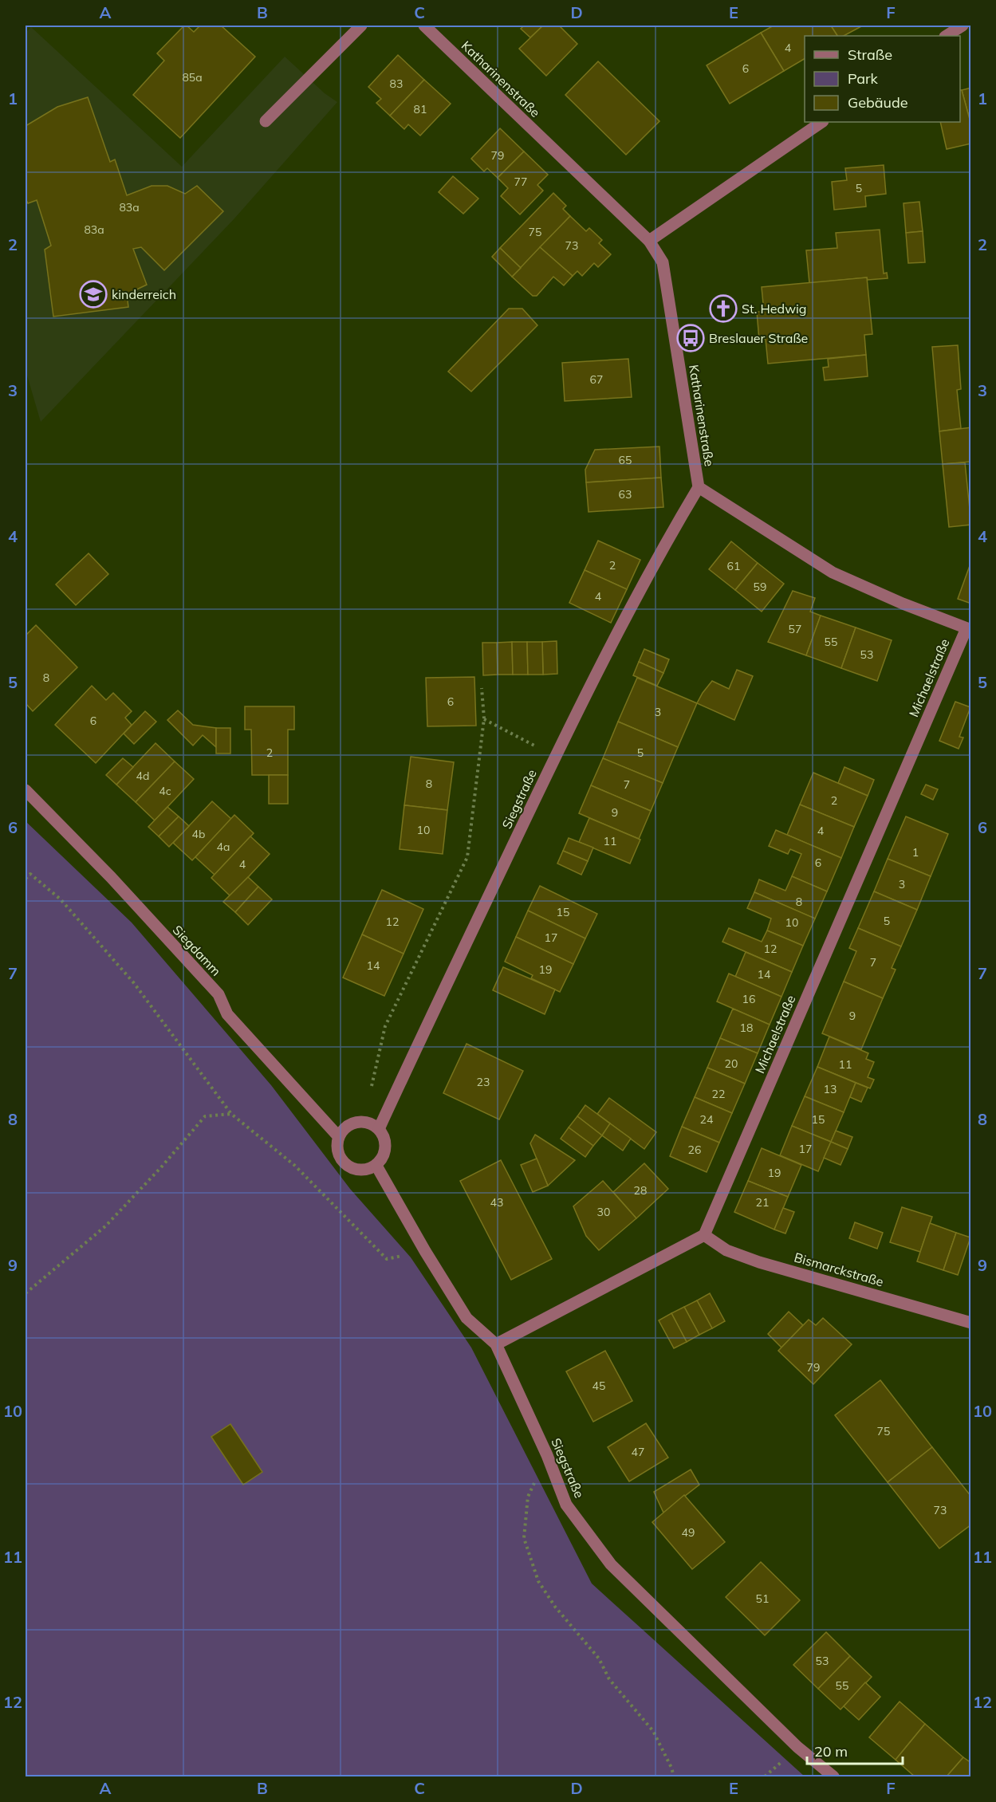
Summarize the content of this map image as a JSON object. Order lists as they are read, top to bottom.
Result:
{
  "streets": {
    "street": [
      "Katharinenstraße",
      "Michaelstraße",
      "Siegstraße",
      "Siegdamm",
      "Bismarckstraße"
    ]
  },
  "crossings": [
    ["Katharinenstraße", "Siegstraße"],
    ["Michaelstraße", "Bismarckstraße"],
    ["Siegstraße", "Siegdamm"]
  ],
  "places": {
    "school or university": ["kinderreich"],
    "church": ["St. Hedwig"],
    "bus stop": ["Breslauer Straße"]
  },
  "house_numbers": [
    "4",
    "6",
    "85a",
    "83",
    "81",
    "79",
    "77",
    "5",
    "83a",
    "83a",
    "75",
    "73",
    "67",
    "65",
    "63",
    "2",
    "61",
    "59",
    "4",
    "57",
    "55",
    "53",
    "8",
    "6",
    "3",
    "6",
    "2",
    "5",
    "4d",
    "8",
    "7",
    "4c",
    "2",
    "9",
    "10",
    "4",
    "4b",
    "11",
    "4a",
    "1",
    "6",
    "4",
    "3",
    "8",
    "15",
    "5",
    "12",
    "10",
    "17",
    "12",
    "7",
    "14",
    "19",
    "14",
    "16",
    "9",
    "18",
    "20",
    "11",
    "23",
    "13",
    "22",
    "24",
    "15",
    "17",
    "26",
    "19",
    "28",
    "43",
    "21",
    "30",
    "79",
    "45",
    "75",
    "47",
    "73",
    "49",
    "51",
    "53",
    "55"
  ],
  "legend": ["Straße", "Park", "Gebäude"],
  "scale_bar": "20 m",
  "grid": {
    "columns": [
      "A",
      "B",
      "C",
      "D",
      "E",
      "F"
    ],
    "rows": [
      "1",
      "2",
      "3",
      "4",
      "5",
      "6",
      "7",
      "8",
      "9",
      "10",
      "11",
      "12"
    ]
  }
}
